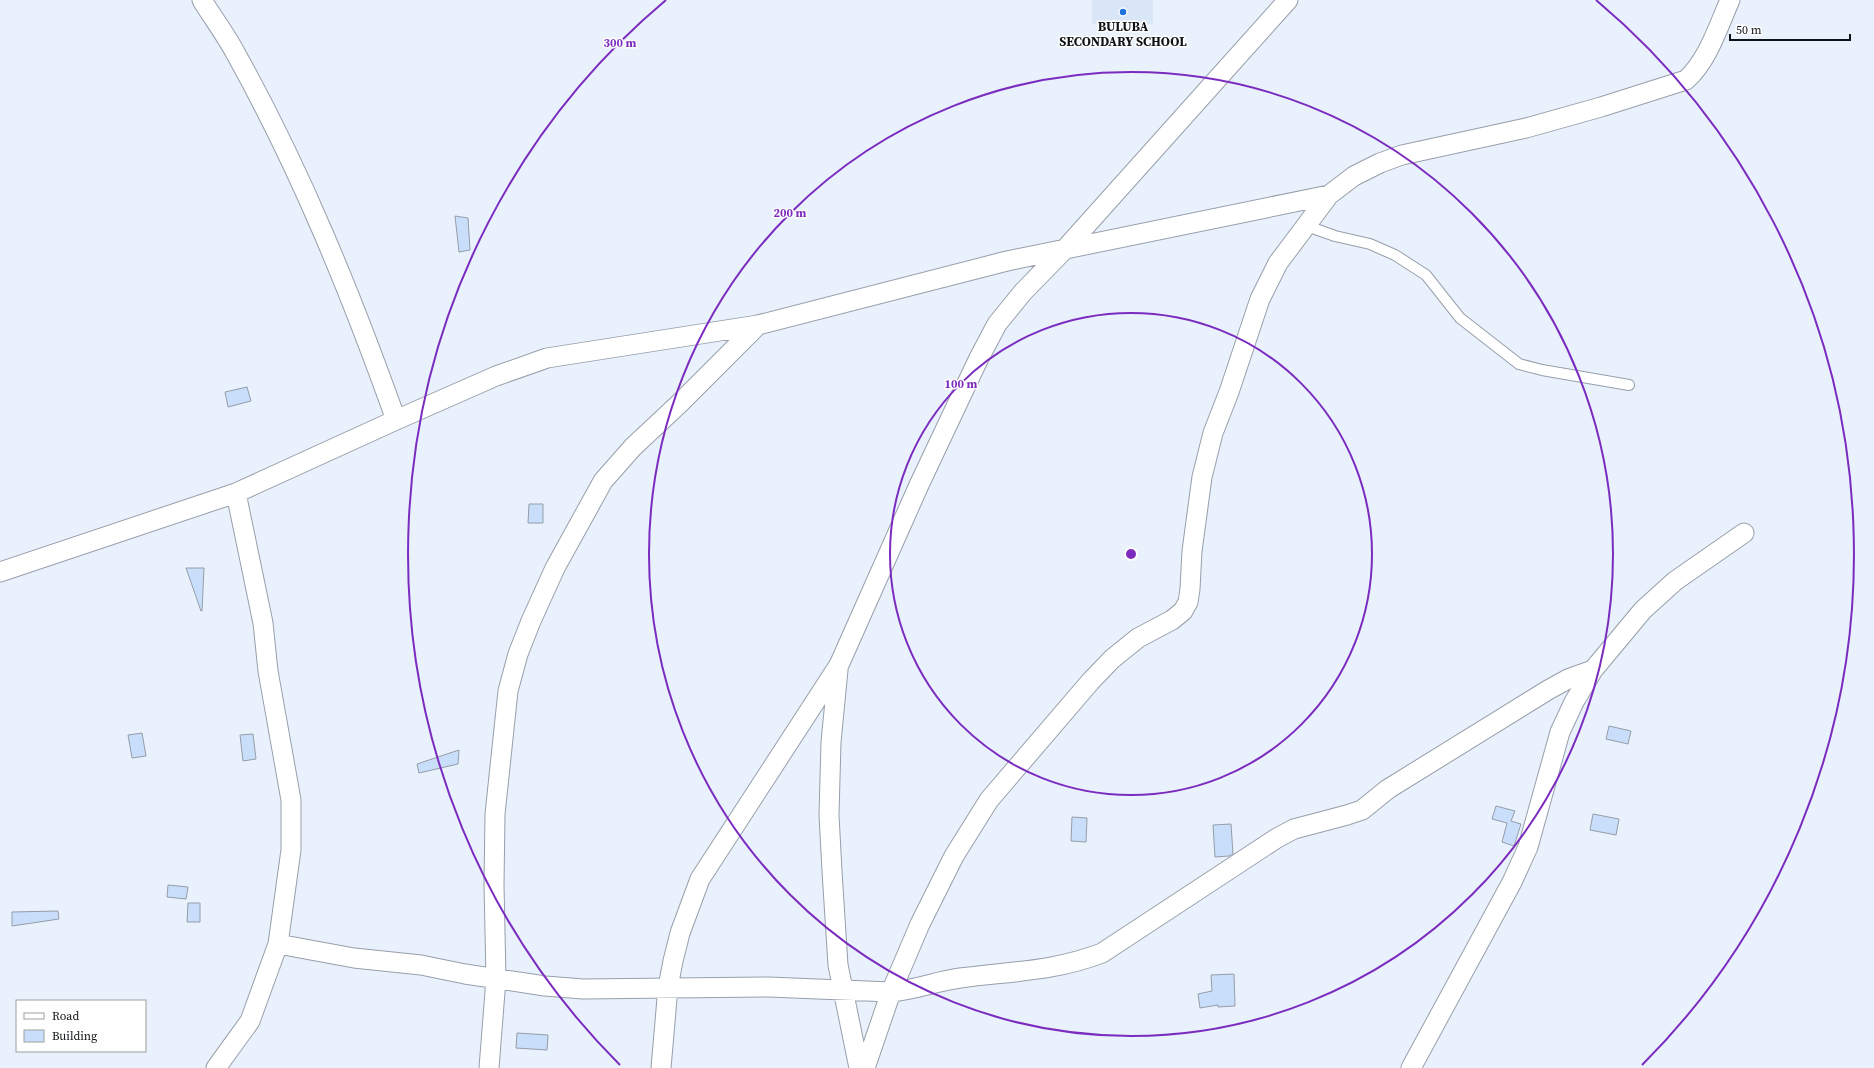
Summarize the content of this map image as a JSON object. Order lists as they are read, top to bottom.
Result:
{
  "places": ["BULUBA SECONDARY SCHOOL"],
  "legend": ["Road", "Building"],
  "scale_bar": "50 m",
  "rings": ["300 m", "200 m", "100 m"]
}
